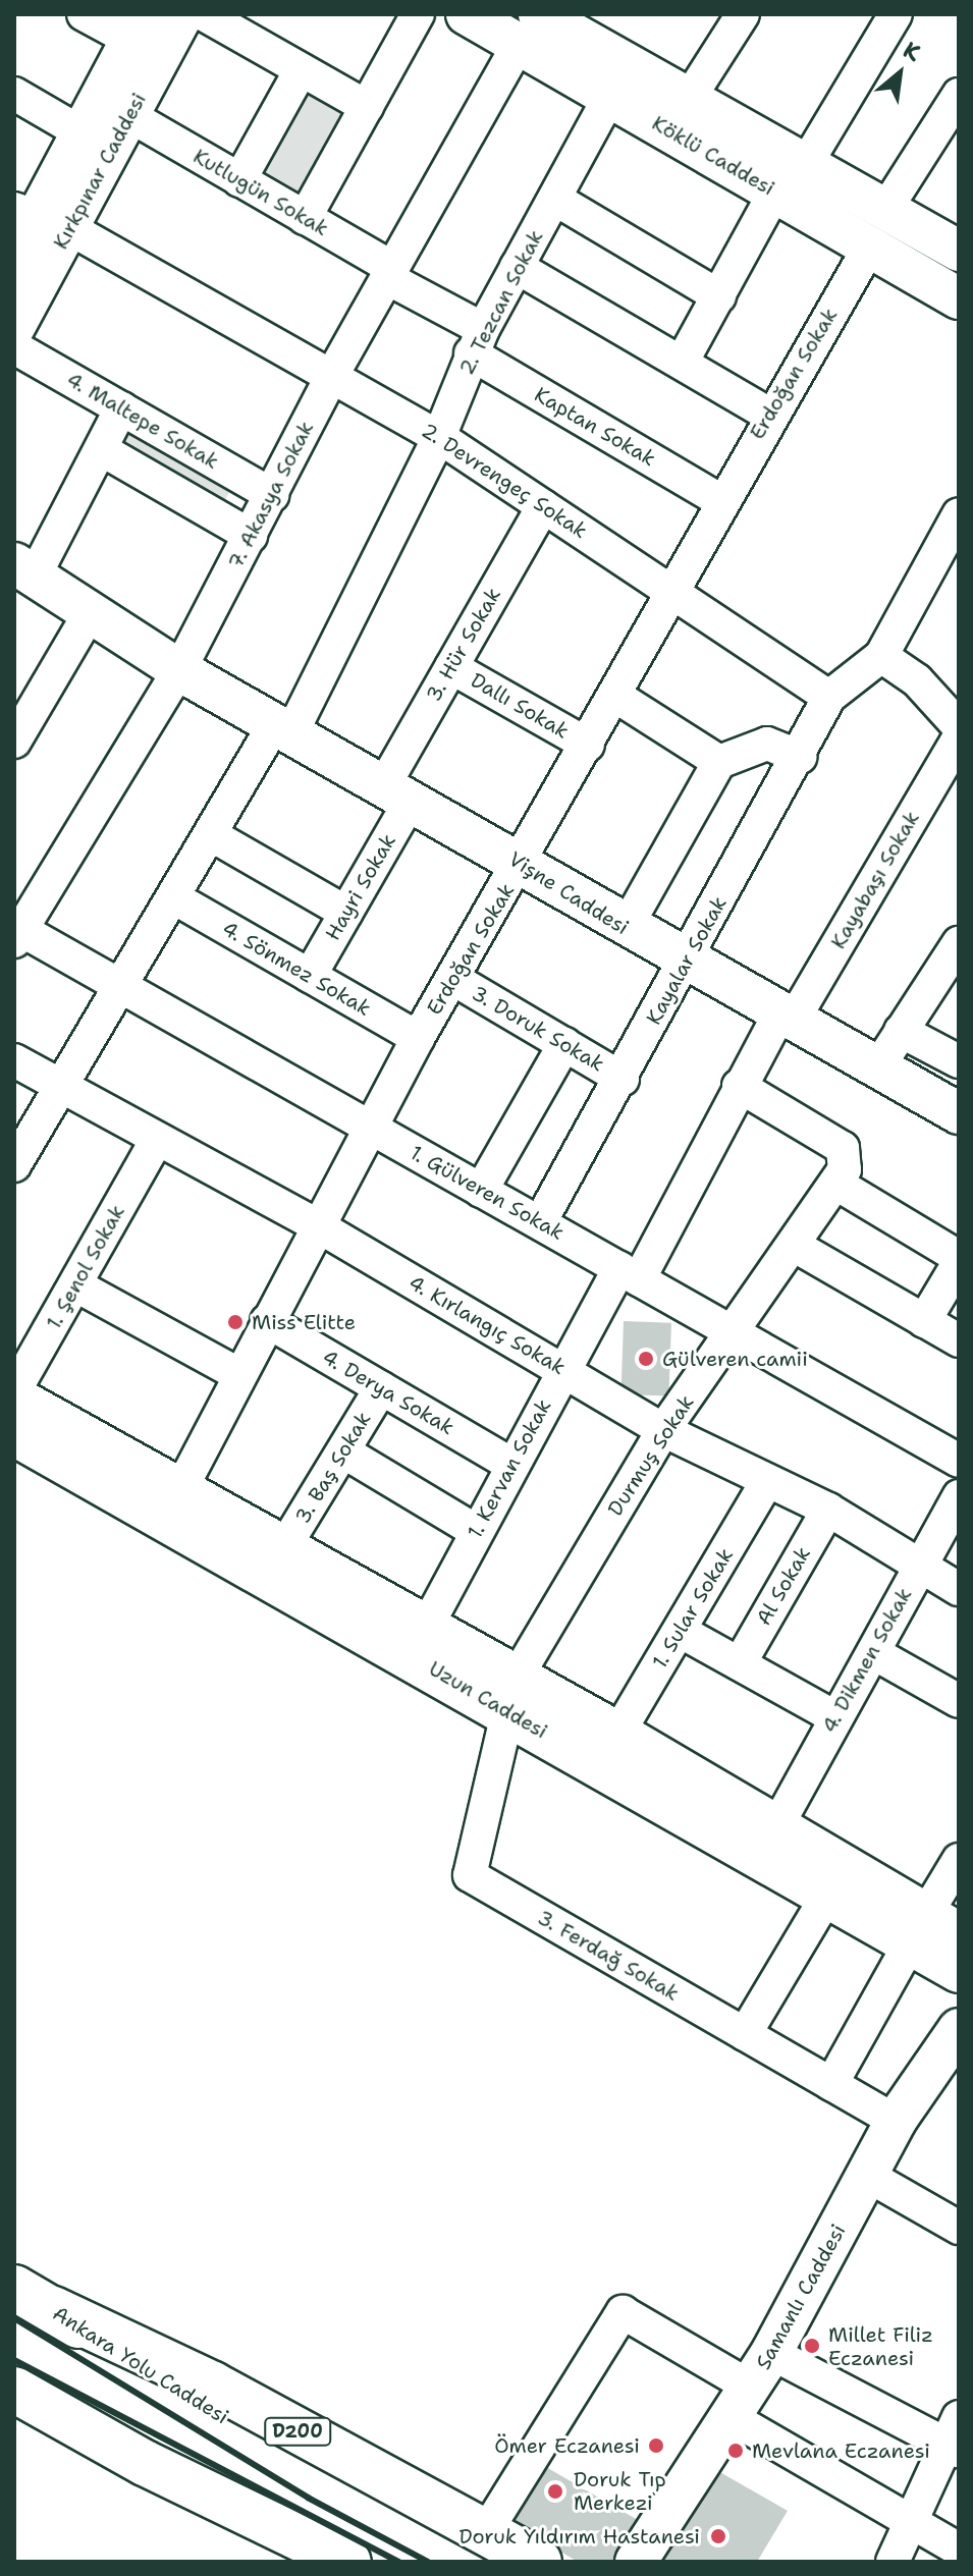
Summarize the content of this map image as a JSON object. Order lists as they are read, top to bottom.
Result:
{
  "streets": {
    "highway": ["Ankara Yolu Caddesi", "D200"],
    "main road": [
      "Köklü Caddesi",
      "Kırkpınar Caddesi",
      "Vişne Caddesi",
      "Uzun Caddesi",
      "Samanlı Caddesi"
    ],
    "street": [
      "Kutlugün Sokak",
      "2. Tezcan Sokak",
      "Erdoğan Sokak",
      "4. Maltepe Sokak",
      "Kaptan Sokak",
      "2. Devrengeç Sokak",
      "7. Akasya Sokak",
      "3. Hür Sokak",
      "Dallı Sokak",
      "Kayabaşı Sokak",
      "Hayri Sokak",
      "Kayalar Sokak",
      "4. Sönmez Sokak",
      "3. Doruk Sokak",
      "1. Gülveren Sokak",
      "1. Şenol Sokak",
      "4. Kırlangıç Sokak",
      "4. Derya Sokak",
      "Durmuş Sokak",
      "3. Baş Sokak",
      "1. Kervan Sokak",
      "Al Sokak",
      "1. Sular Sokak",
      "4. Dikmen Sokak",
      "3. Ferdağ Sokak"
    ]
  },
  "crossings": [
    ["Köklü Caddesi", "2. Tezcan Sokak"],
    ["Köklü Caddesi", "Erdoğan Sokak"],
    ["Köklü Caddesi", "7. Akasya Sokak"],
    ["Kırkpınar Caddesi", "Kutlugün Sokak"],
    ["Kırkpınar Caddesi", "2. Devrengeç Sokak"],
    ["Kutlugün Sokak", "2. Tezcan Sokak"],
    ["Kutlugün Sokak", "Kaptan Sokak"],
    ["Kutlugün Sokak", "7. Akasya Sokak"],
    ["2. Tezcan Sokak", "Kaptan Sokak"],
    ["2. Tezcan Sokak", "2. Devrengeç Sokak"],
    ["2. Tezcan Sokak", "Vişne Caddesi"],
    ["2. Tezcan Sokak", "4. Sönmez Sokak"],
    ["2. Tezcan Sokak", "1. Gülveren Sokak"],
    ["2. Tezcan Sokak", "4. Kırlangıç Sokak"],
    ["Erdoğan Sokak", "Kaptan Sokak"],
    ["Erdoğan Sokak", "2. Devrengeç Sokak"],
    ["Erdoğan Sokak", "Dallı Sokak"],
    ["Erdoğan Sokak", "Vişne Caddesi"],
    ["Erdoğan Sokak", "4. Sönmez Sokak"],
    ["Erdoğan Sokak", "3. Doruk Sokak"],
    ["Erdoğan Sokak", "1. Gülveren Sokak"],
    ["Erdoğan Sokak", "4. Kırlangıç Sokak"],
    ["Erdoğan Sokak", "4. Derya Sokak"],
    ["Erdoğan Sokak", "Uzun Caddesi"],
    ["4. Maltepe Sokak", "7. Akasya Sokak"],
    ["2. Devrengeç Sokak", "7. Akasya Sokak"],
    ["2. Devrengeç Sokak", "3. Hür Sokak"],
    ["2. Devrengeç Sokak", "Kayalar Sokak"],
    ["7. Akasya Sokak", "Vişne Caddesi"],
    ["7. Akasya Sokak", "1. Gülveren Sokak"],
    ["3. Hür Sokak", "Dallı Sokak"],
    ["3. Hür Sokak", "Hayri Sokak"],
    ["3. Hür Sokak", "Vişne Caddesi"],
    ["Kayabaşı Sokak", "Vişne Caddesi"],
    ["Kayabaşı Sokak", "1. Kervan Sokak"],
    ["Hayri Sokak", "Vişne Caddesi"],
    ["Hayri Sokak", "4. Sönmez Sokak"],
    ["Vişne Caddesi", "Kayalar Sokak"],
    ["Vişne Caddesi", "1. Kervan Sokak"],
    ["Kayalar Sokak", "3. Doruk Sokak"],
    ["Kayalar Sokak", "1. Gülveren Sokak"],
    ["1. Gülveren Sokak", "Durmuş Sokak"],
    ["1. Gülveren Sokak", "1. Kervan Sokak"],
    ["1. Şenol Sokak", "4. Kırlangıç Sokak"],
    ["1. Şenol Sokak", "Uzun Caddesi"],
    ["4. Kırlangıç Sokak", "Durmuş Sokak"],
    ["4. Kırlangıç Sokak", "1. Kervan Sokak"],
    ["4. Kırlangıç Sokak", "Al Sokak"],
    ["4. Kırlangıç Sokak", "1. Sular Sokak"],
    ["4. Kırlangıç Sokak", "4. Dikmen Sokak"],
    ["4. Derya Sokak", "3. Baş Sokak"],
    ["4. Derya Sokak", "1. Kervan Sokak"],
    ["Durmuş Sokak", "1. Kervan Sokak"],
    ["Durmuş Sokak", "Uzun Caddesi"],
    ["Durmuş Sokak", "3. Ferdağ Sokak"],
    ["3. Baş Sokak", "Uzun Caddesi"],
    ["1. Kervan Sokak", "Uzun Caddesi"],
    ["1. Sular Sokak", "Uzun Caddesi"],
    ["4. Dikmen Sokak", "Uzun Caddesi"],
    ["Uzun Caddesi", "3. Ferdağ Sokak"],
    ["3. Ferdağ Sokak", "Samanlı Caddesi"],
    ["Ankara Yolu Caddesi", "D200"]
  ],
  "places": [
    "Miss Elitte",
    "Gülveren camii",
    "Millet Filiz Eczanesi",
    "Ömer Eczanesi",
    "Mevlana Eczanesi",
    "Doruk Tıp Merkezi",
    "Doruk Yıldırım Hastanesi"
  ],
  "north": "top right"
}
